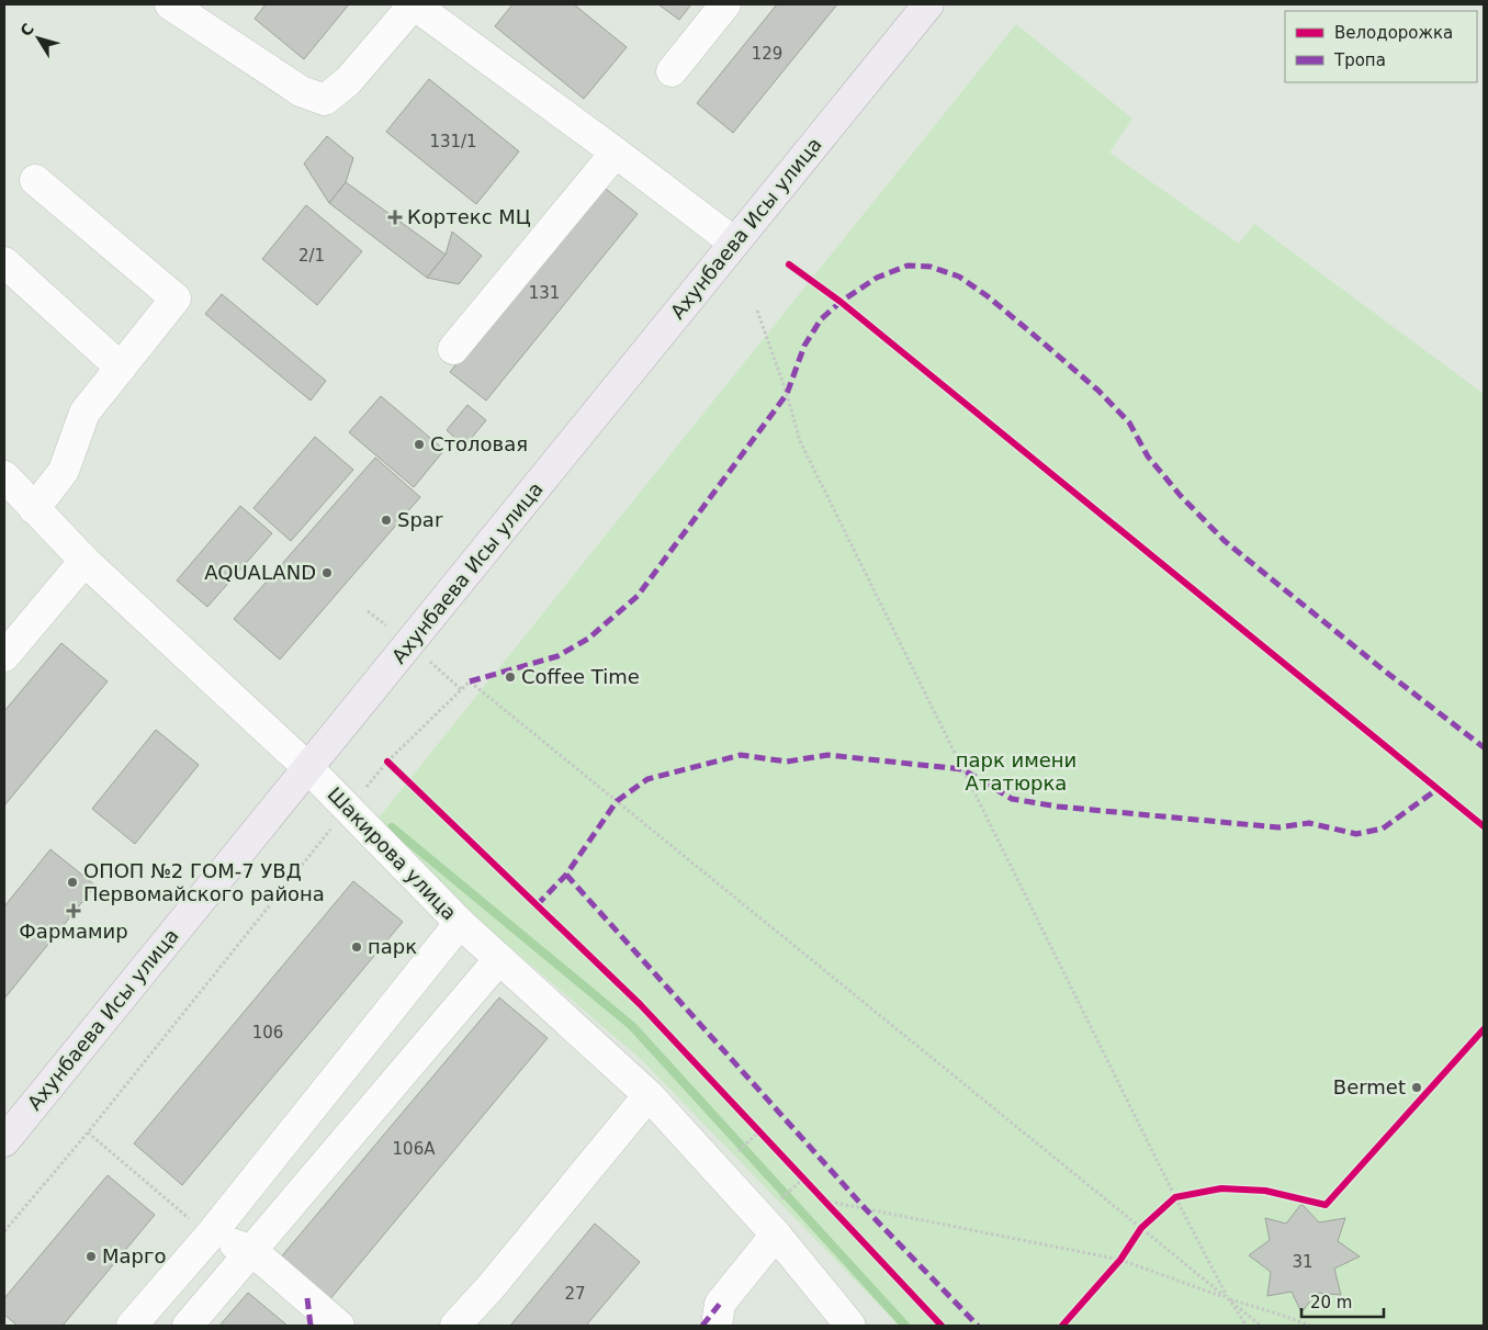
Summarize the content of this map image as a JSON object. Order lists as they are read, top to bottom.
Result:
{
  "streets": {
    "main road": ["Ахунбаева Исы улица"],
    "street": ["Шакирова улица"]
  },
  "crossings": [
    ["Ахунбаева Исы улица", "Шакирова улица"]
  ],
  "parks": ["парк имени Ататюрка"],
  "places": {
    "health": ["Кортекс МЦ", "Фармамир"],
    "other": [
      "Столовая",
      "Spar",
      "AQUALAND",
      "Coffee Time",
      "ОПОП №2 ГОМ-7 УВД Первомайского района",
      "парк",
      "Bermet",
      "Марго"
    ]
  },
  "house_numbers": [
    "129",
    "131/1",
    "2/1",
    "131",
    "106",
    "106А",
    "31",
    "27"
  ],
  "legend": ["Велодорожка", "Тропа"],
  "scale_bar": "20 m",
  "north": "top left"
}
